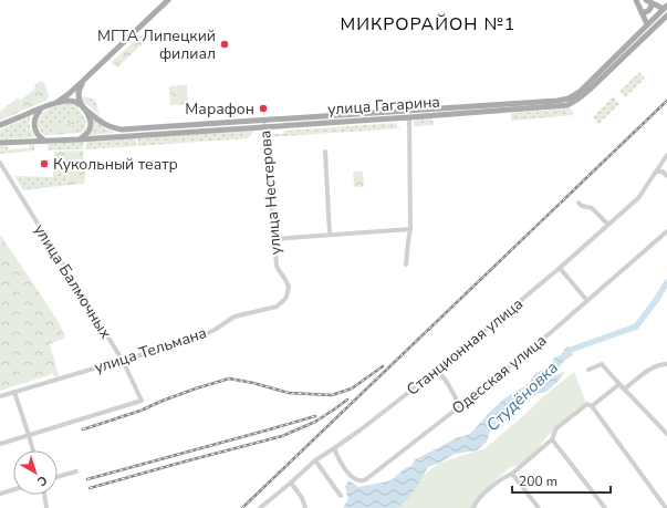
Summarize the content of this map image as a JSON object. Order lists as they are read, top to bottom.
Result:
{
  "streets": {
    "main road": ["улица Гагарина"],
    "street": [
      "улица Нестерова",
      "улица Балмочных",
      "Станционная улица",
      "улица Тельмана",
      "Одесская улица"
    ]
  },
  "crossings": [
    ["улица Гагарина", "улица Нестерова"],
    ["улица Нестерова", "улица Тельмана"],
    ["улица Балмочных", "улица Тельмана"],
    ["Станционная улица", "Одесская улица"]
  ],
  "districts": ["МИКРОРАЙОН №1"],
  "water": ["Студёновка"],
  "places": ["МГТА Липецкий филиал", "Марафон", "Кукольный театр"],
  "scale_bar": "200 m",
  "north": "bottom right"
}
